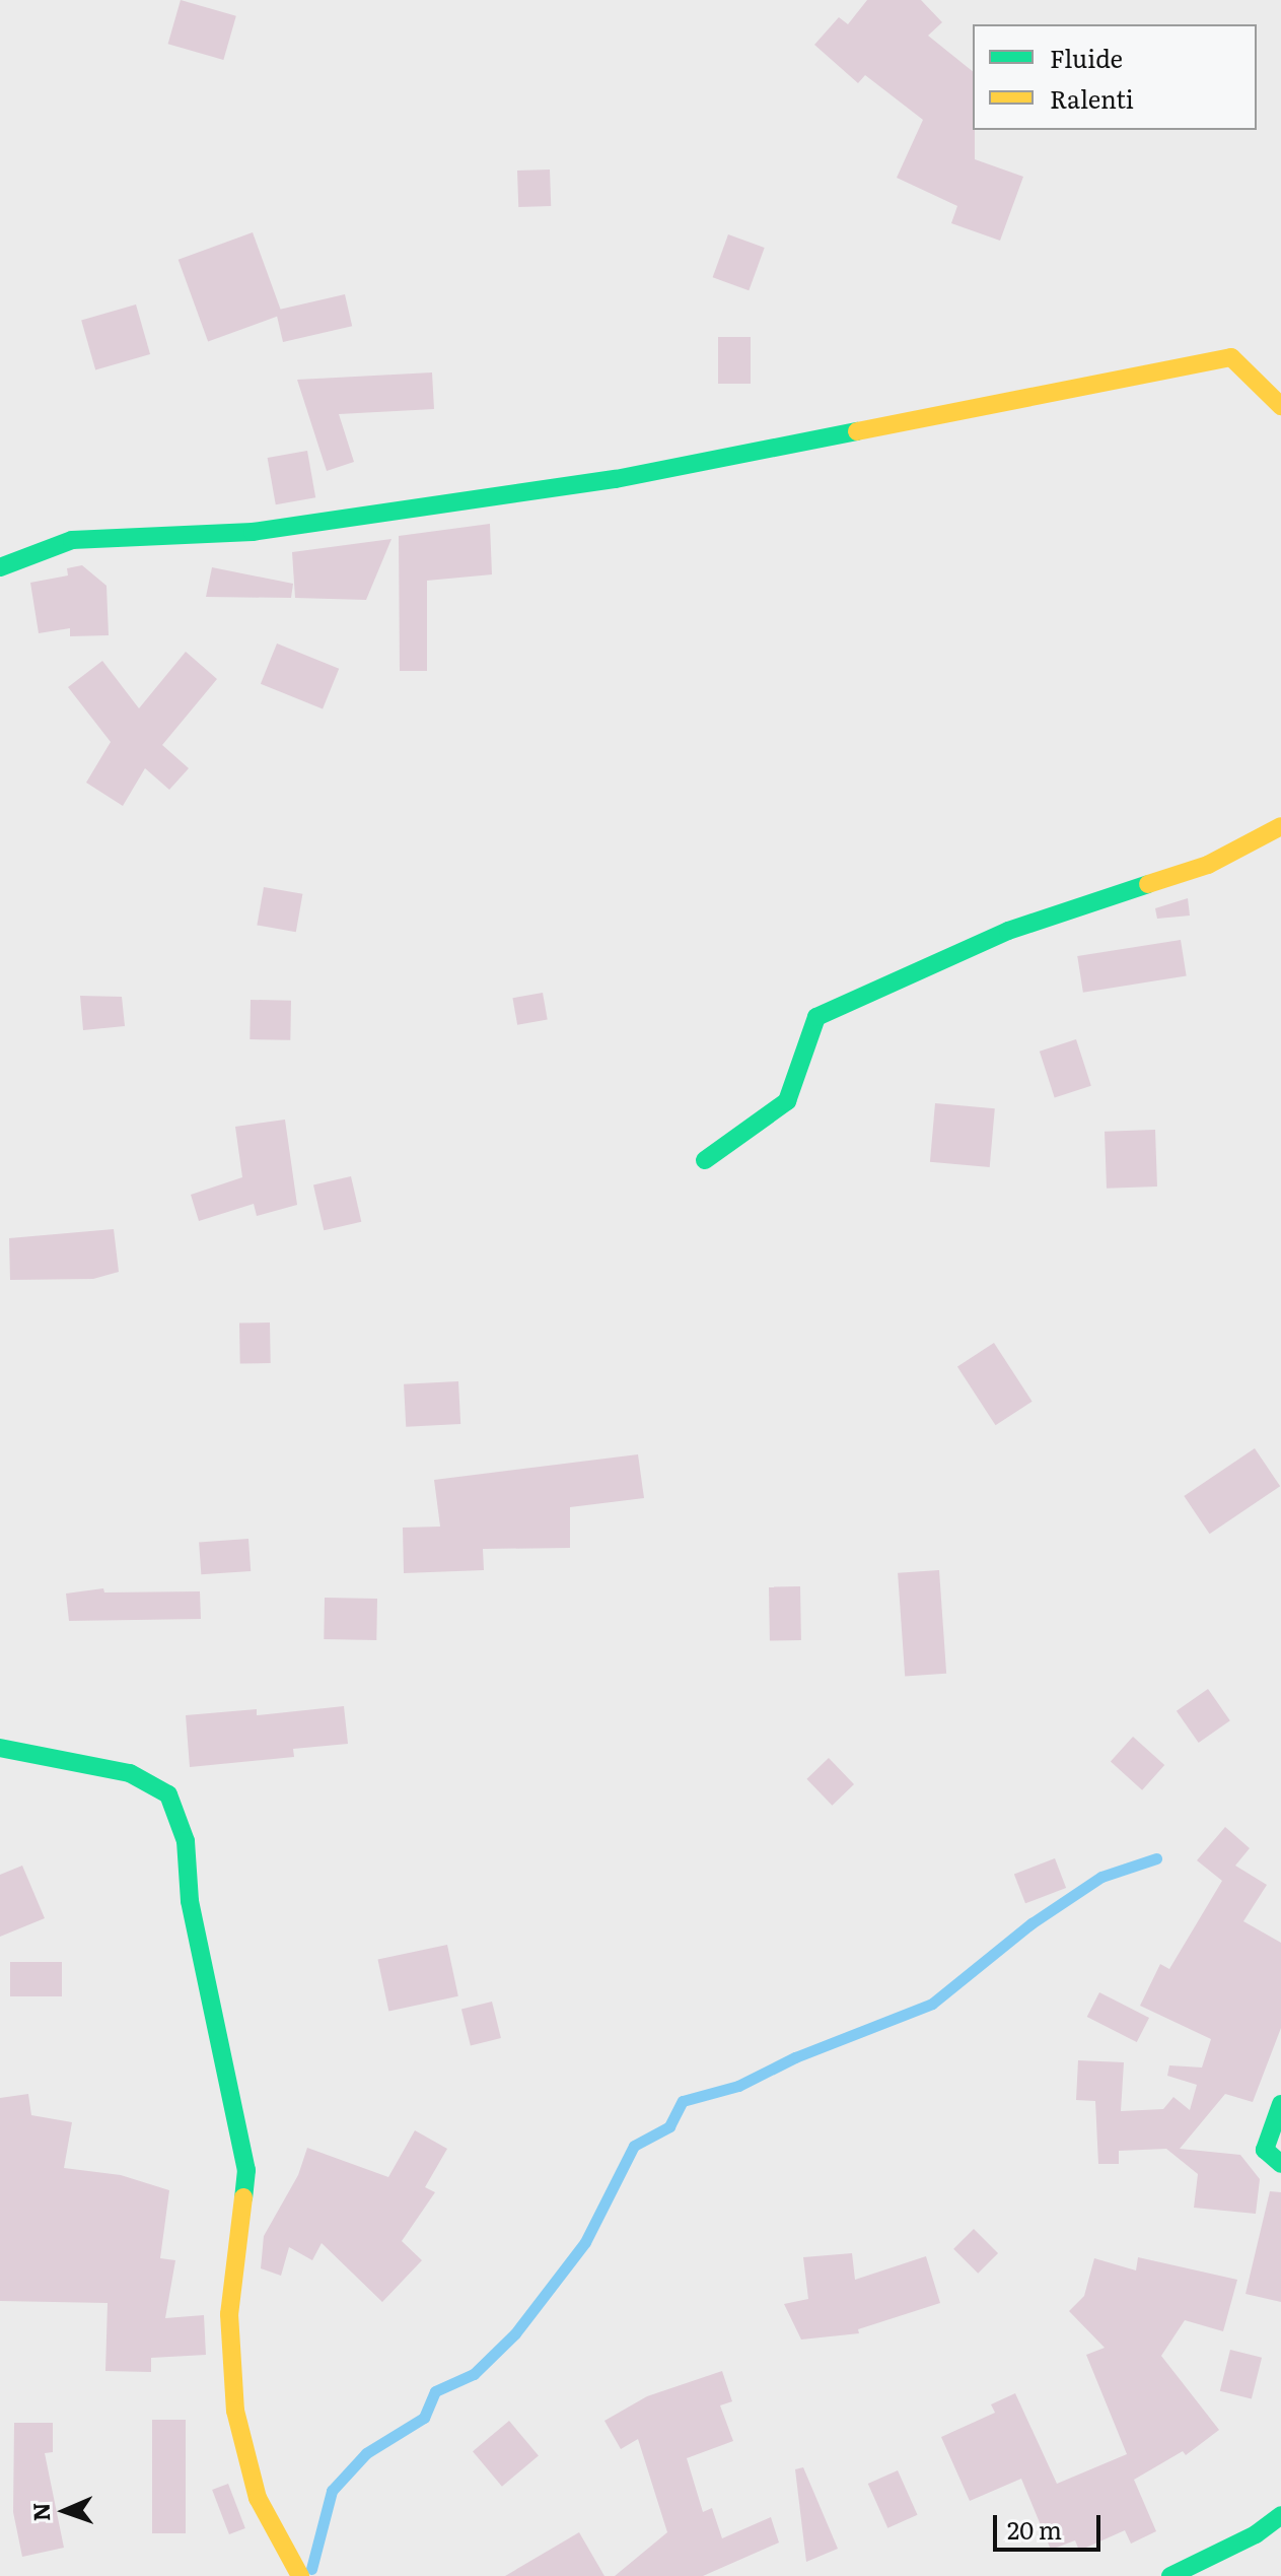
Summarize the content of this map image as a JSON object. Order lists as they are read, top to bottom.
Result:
{
  "legend": ["Fluide", "Ralenti"],
  "scale_bar": "20 m",
  "north": "left"
}
